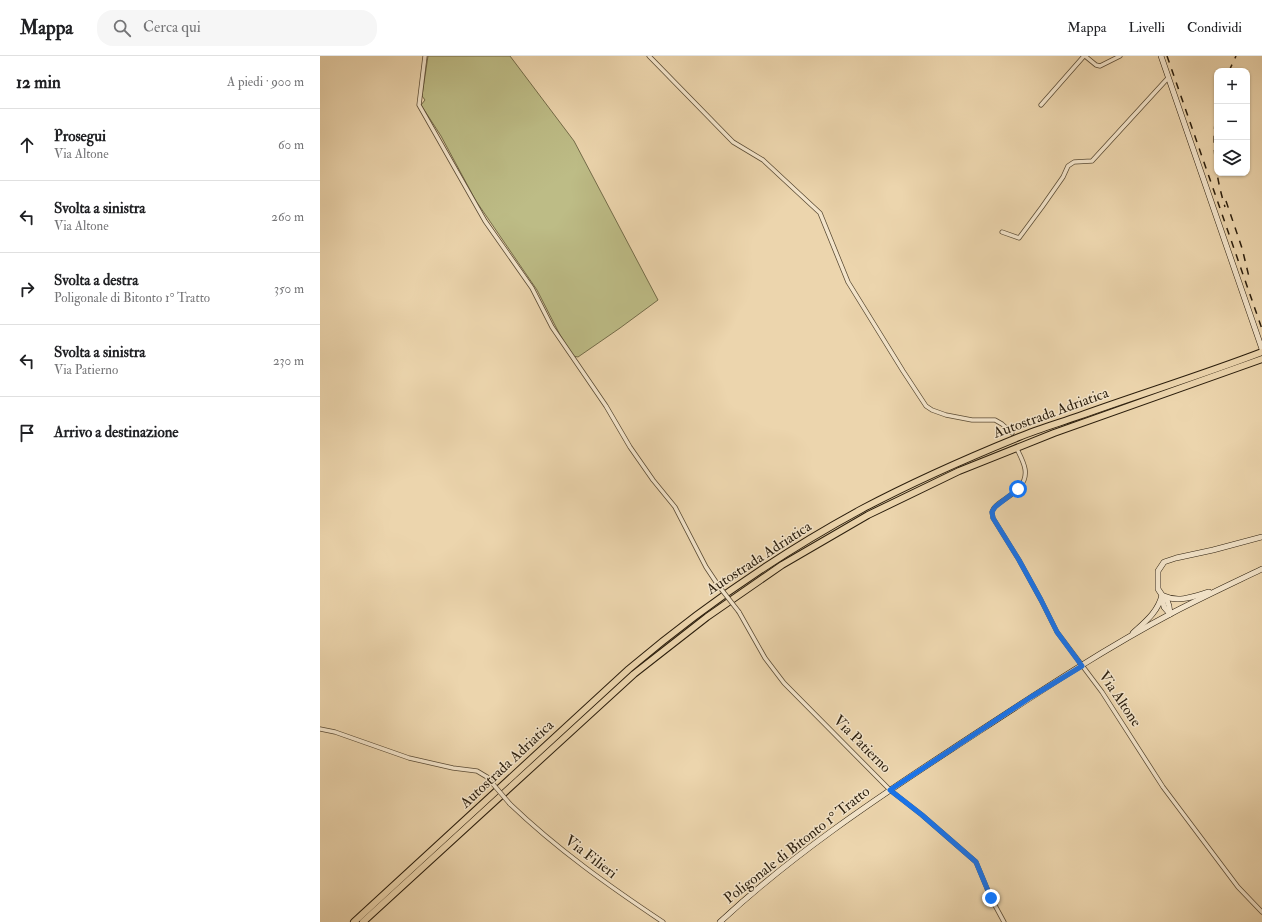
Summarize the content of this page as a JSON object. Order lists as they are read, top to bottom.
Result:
{
  "streets": {
    "highway": ["Autostrada Adriatica"],
    "main road": ["Poligonale di Bitonto 1° Tratto"],
    "street": ["Via Altone", "Via Patierno", "Via Filieri"]
  },
  "crossings": [
    ["Via Altone", "Poligonale di Bitonto 1° Tratto"],
    ["Via Patierno", "Poligonale di Bitonto 1° Tratto"]
  ],
  "page": {
    "header": "Mappa",
    "search": "Cerca qui",
    "nav": ["Mappa", "Livelli", "Condividi"],
    "heading": ["12 min", "A piedi · 900 m"],
    "map_buttons": ["+", "−"],
    "list": [
      ["Prosegui", "Via Altone", "60 m"],
      ["Svolta a sinistra", "Via Altone", "260 m"],
      ["Svolta a destra", "Poligonale di Bitonto 1° Tratto", "350 m"],
      ["Svolta a sinistra", "Via Patierno", "230 m"],
      "Arrivo a destinazione"
    ]
  }
}
